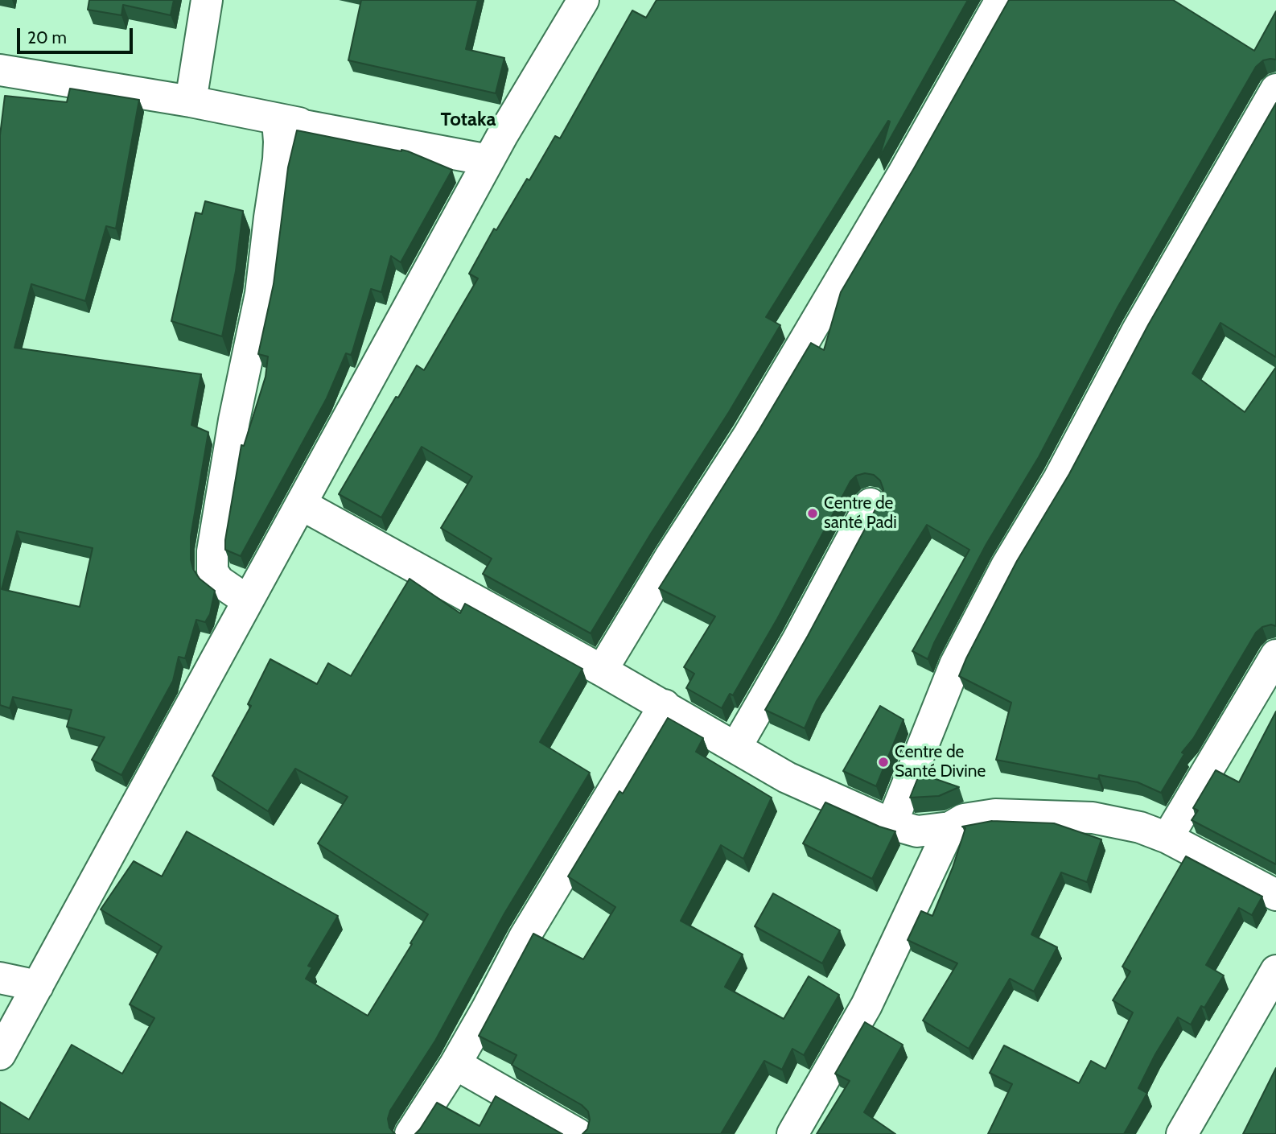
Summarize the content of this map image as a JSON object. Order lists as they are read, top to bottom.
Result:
{
  "districts": ["Totaka"],
  "places": ["Centre de santé Padi", "Centre de Santé Divine"],
  "scale_bar": "20 m"
}
